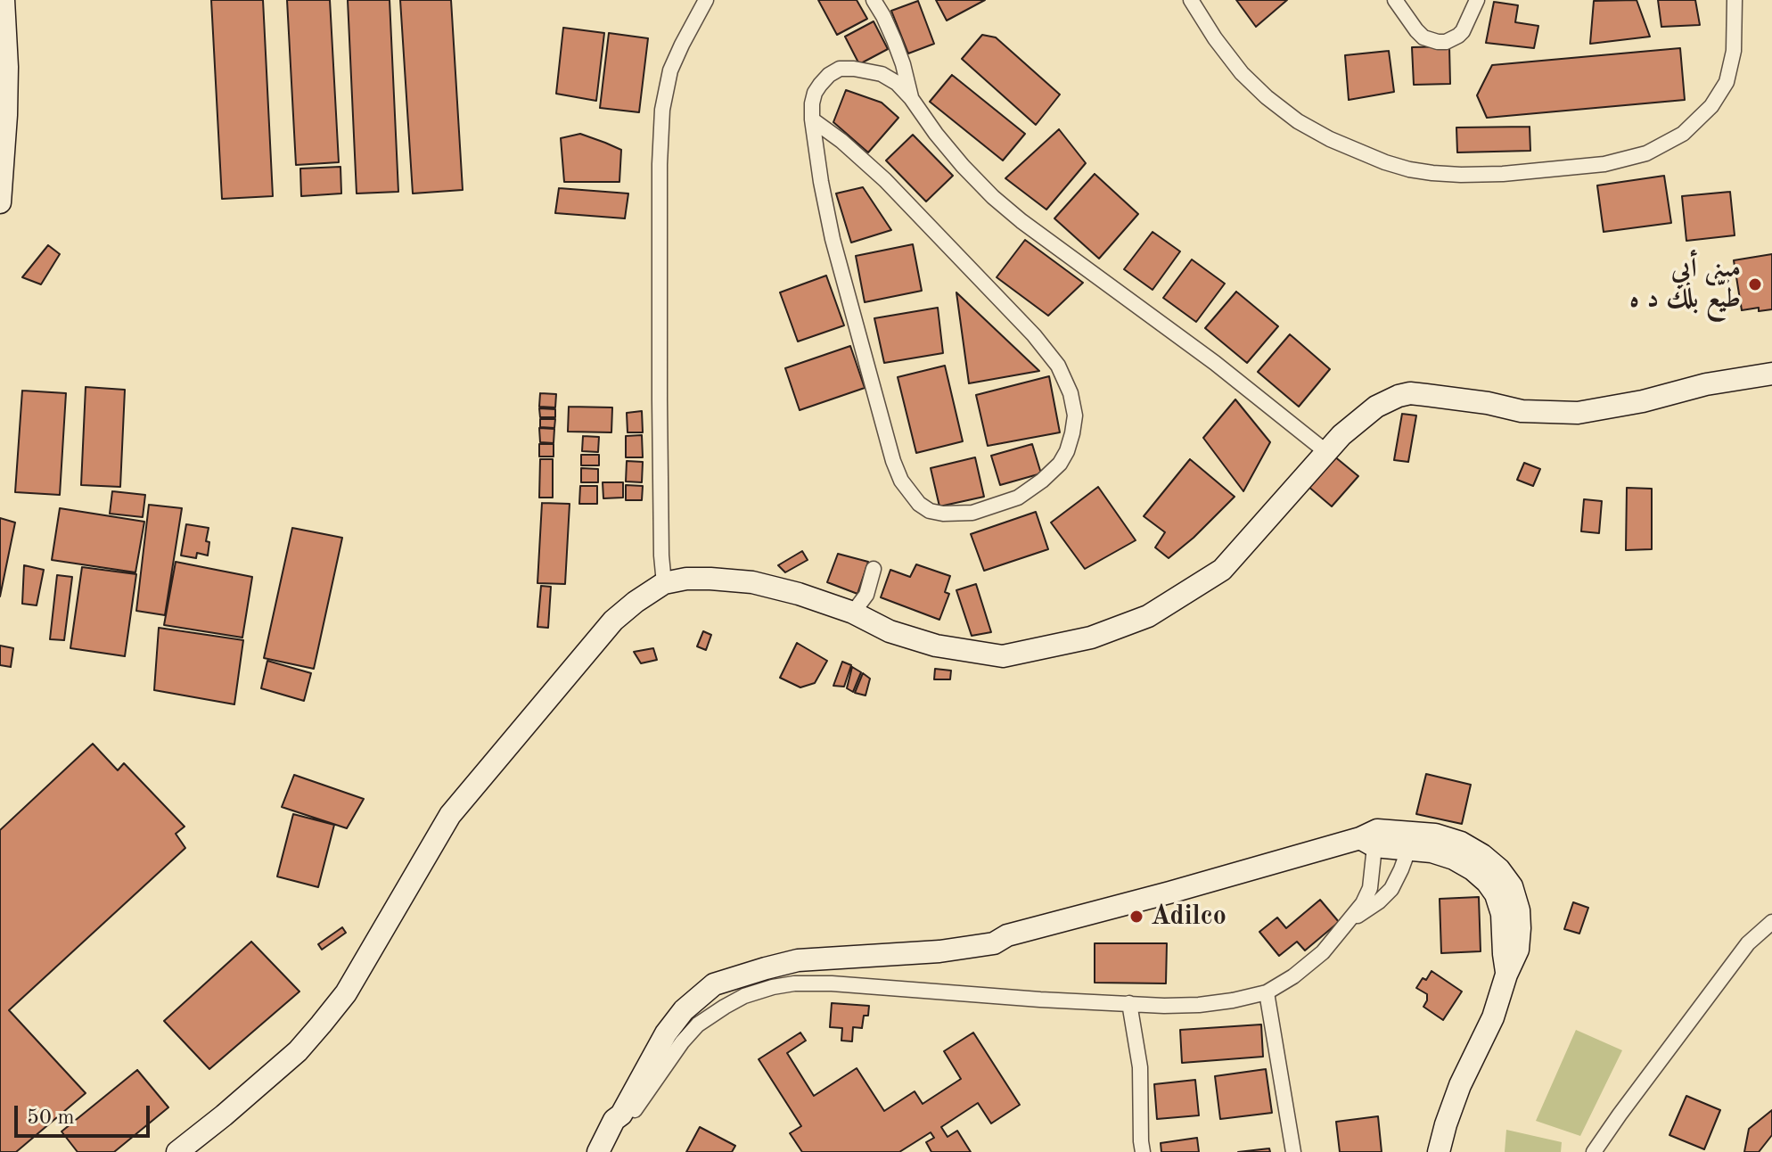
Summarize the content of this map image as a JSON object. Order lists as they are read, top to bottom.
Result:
{
  "places": ["مبنى أبي طيّع بلك د ه", "Adilco"],
  "scale_bar": "50 m"
}
